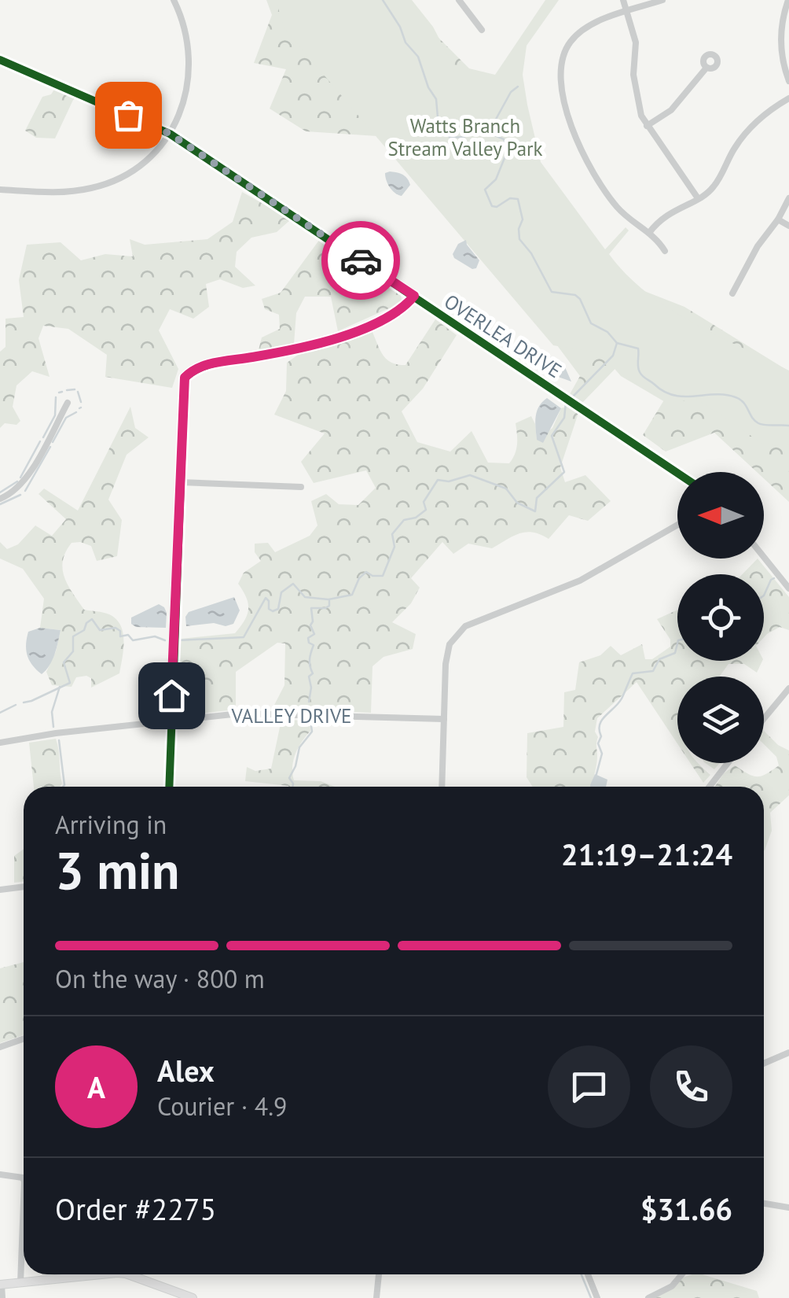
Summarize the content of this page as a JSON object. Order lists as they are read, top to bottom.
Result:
{
  "streets": {
    "street": ["OVERLEA DRIVE", "VALLEY DRIVE"]
  },
  "parks": ["Watts Branch Stream Valley Park"],
  "north": "left",
  "page": {
    "heading": ["3 min", "Arriving in", "21:19–21:24"],
    "panel": [
      "Alex",
      "Courier · 4.9",
      "Order #2275",
      "$31.66"
    ],
    "bar": "On the way · 800 m",
    "round": "A"
  }
}
